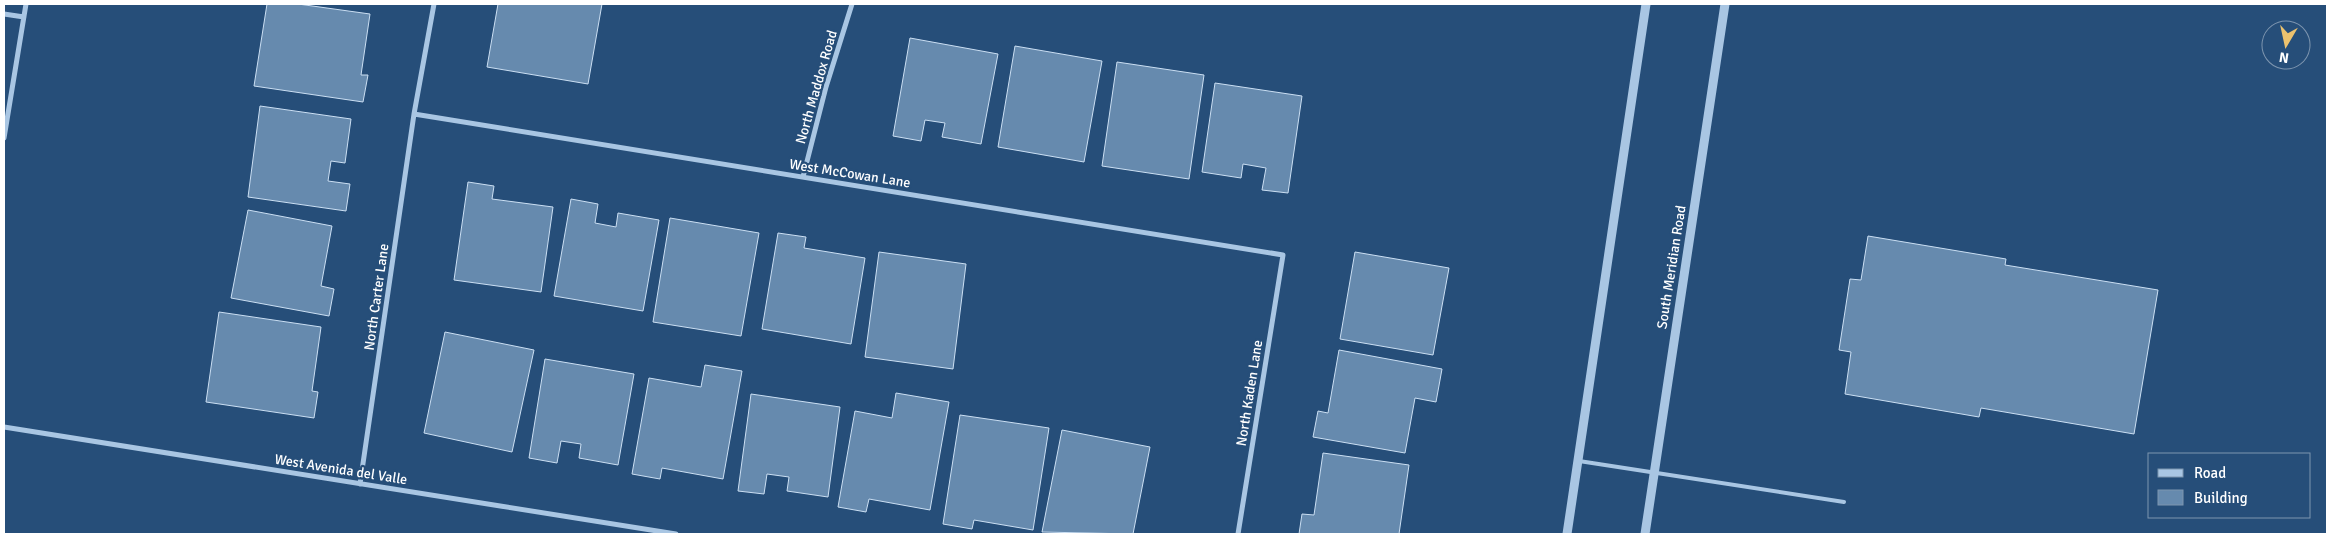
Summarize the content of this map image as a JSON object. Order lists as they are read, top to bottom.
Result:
{
  "streets": {
    "street": [
      "North Maddox Road",
      "West McCowan Lane",
      "South Meridian Road",
      "North Carter Lane",
      "North Kaden Lane",
      "West Avenida del Valle"
    ]
  },
  "crossings": [
    ["North Maddox Road", "West McCowan Lane"],
    ["West McCowan Lane", "North Carter Lane"],
    ["West McCowan Lane", "North Kaden Lane"],
    ["North Carter Lane", "West Avenida del Valle"]
  ],
  "legend": ["Road", "Building"],
  "north": "bottom"
}
